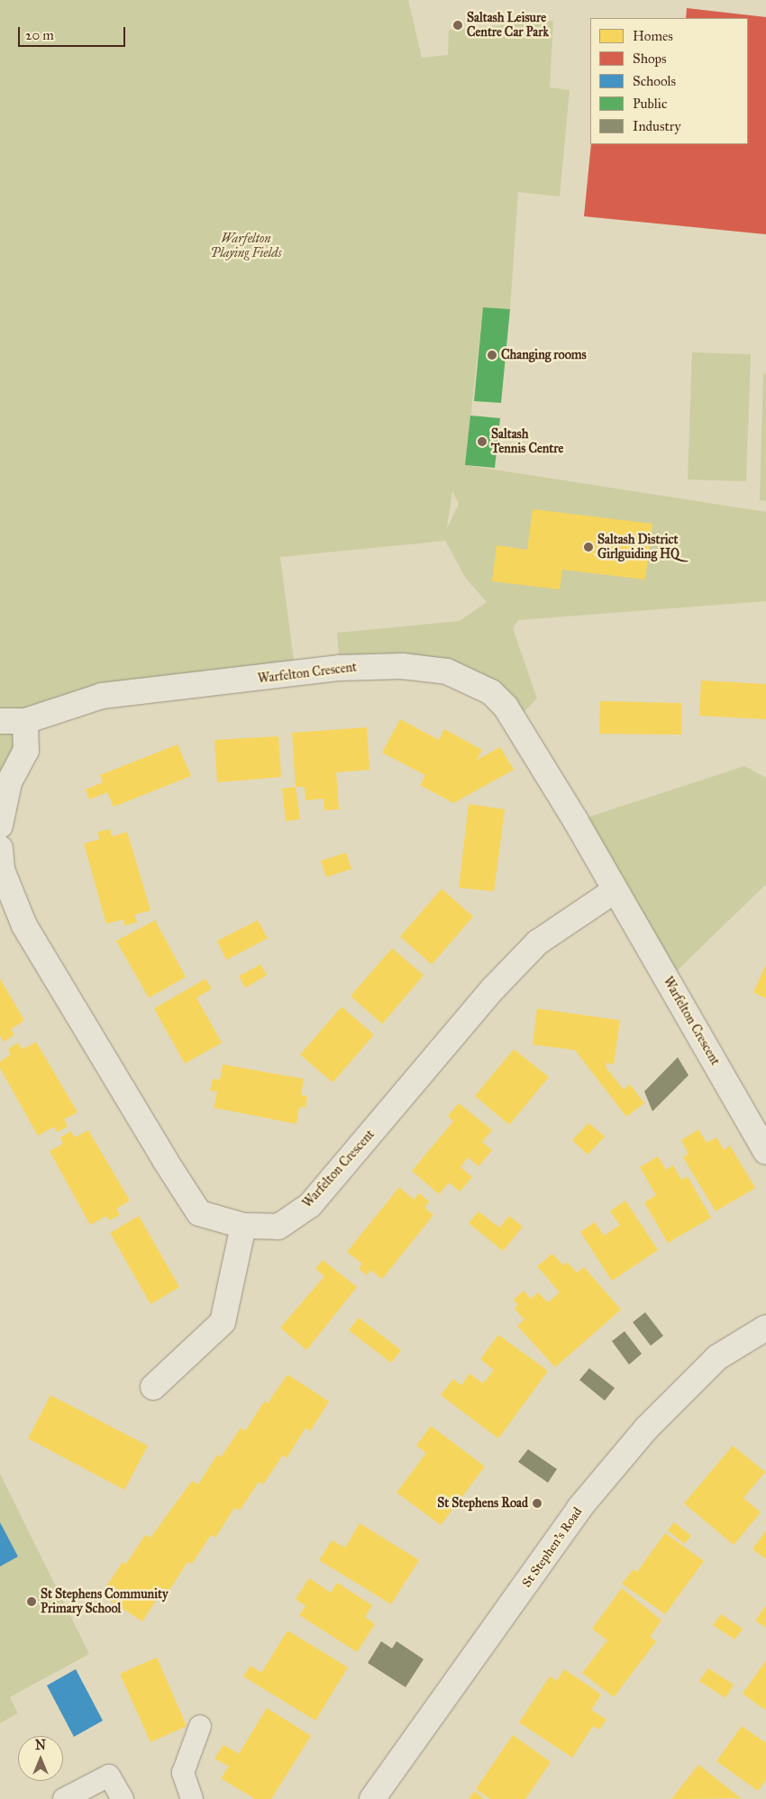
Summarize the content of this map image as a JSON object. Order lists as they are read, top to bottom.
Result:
{
  "streets": {
    "street": ["Warfelton Crescent", "St Stephen's Road"]
  },
  "parks": ["Warfelton Playing Fields"],
  "places": [
    "Saltash Leisure Centre Car Park",
    "Changing rooms",
    "Saltash Tennis Centre",
    "Saltash District Girlguiding HQ",
    "St Stephens Road",
    "St Stephens Community Primary School"
  ],
  "legend": [
    "Homes",
    "Shops",
    "Schools",
    "Public",
    "Industry"
  ],
  "scale_bar": "20 m",
  "north": "top"
}
